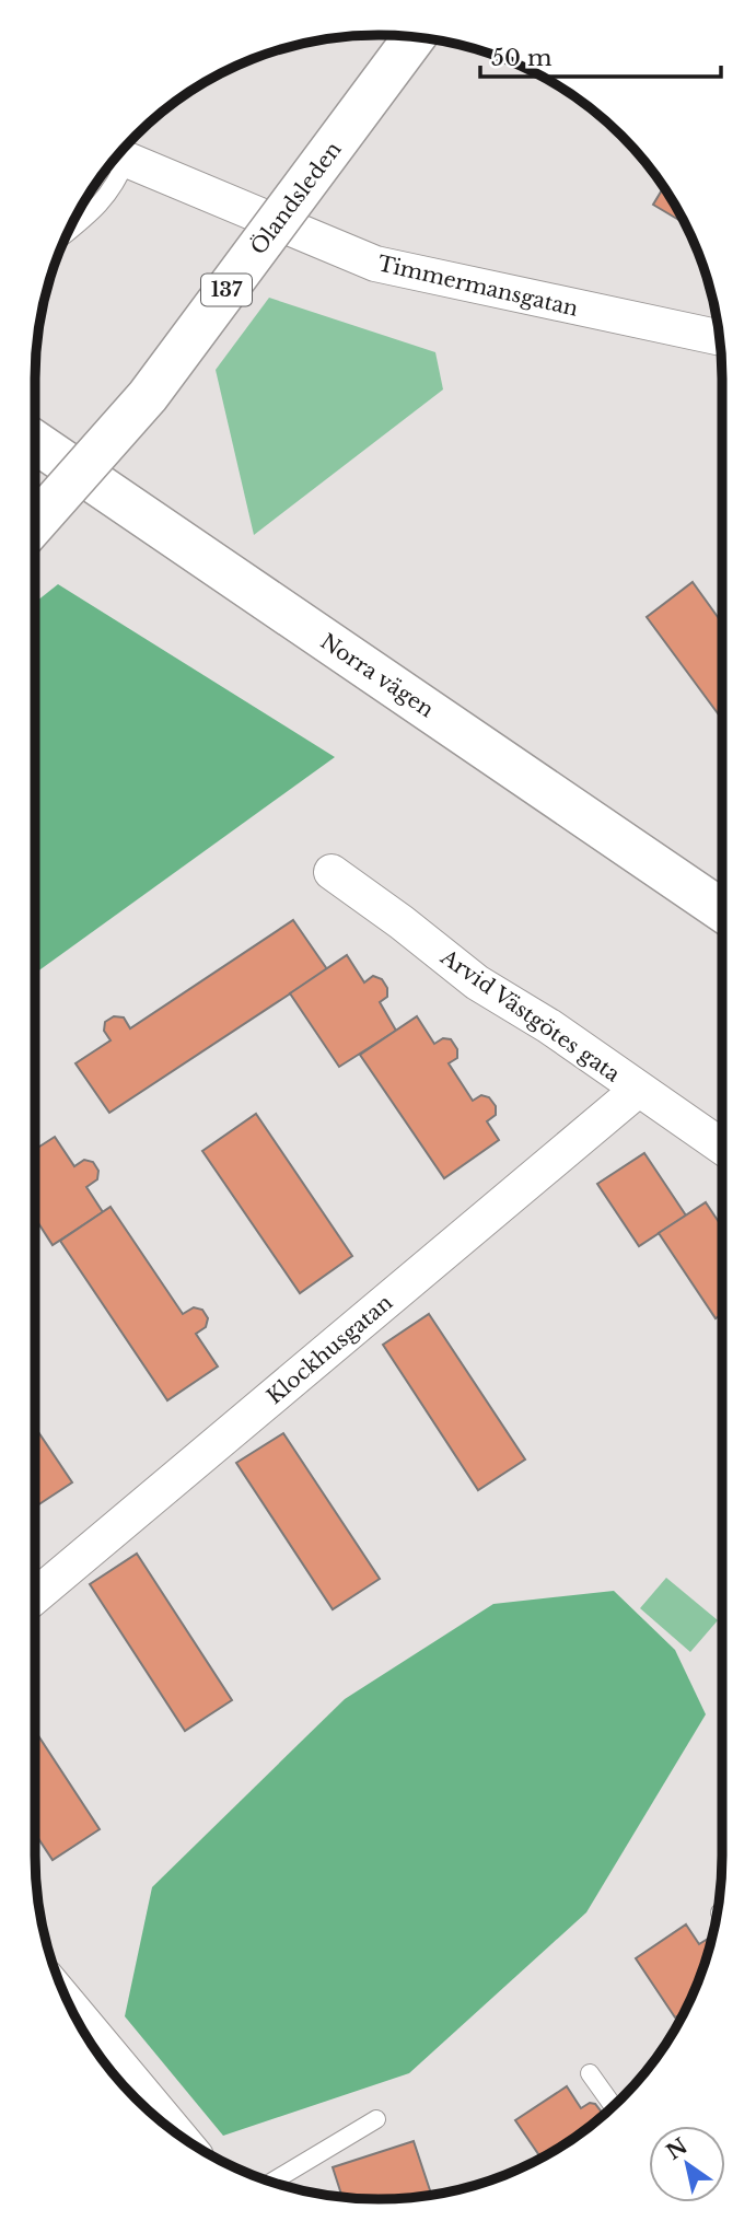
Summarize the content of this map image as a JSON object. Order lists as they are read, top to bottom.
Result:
{
  "streets": {
    "main road": ["Ölandsleden", "137", "Norra vägen"],
    "street": ["Timmermansgatan", "Arvid Västgötes gata", "Klockhusgatan"]
  },
  "crossings": [
    ["Arvid Västgötes gata", "Klockhusgatan"]
  ],
  "scale_bar": "50 m",
  "north": "top left"
}
